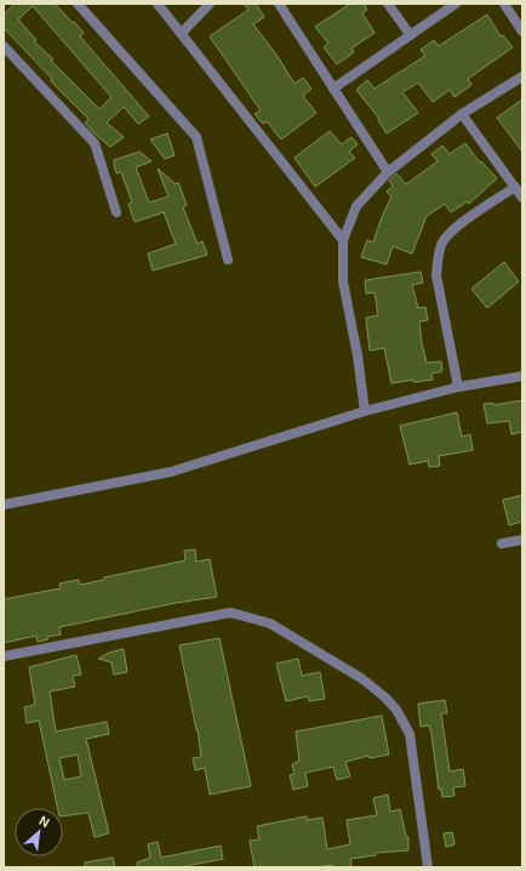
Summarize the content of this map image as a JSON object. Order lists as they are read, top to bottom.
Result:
{
  "north": "top right"
}
